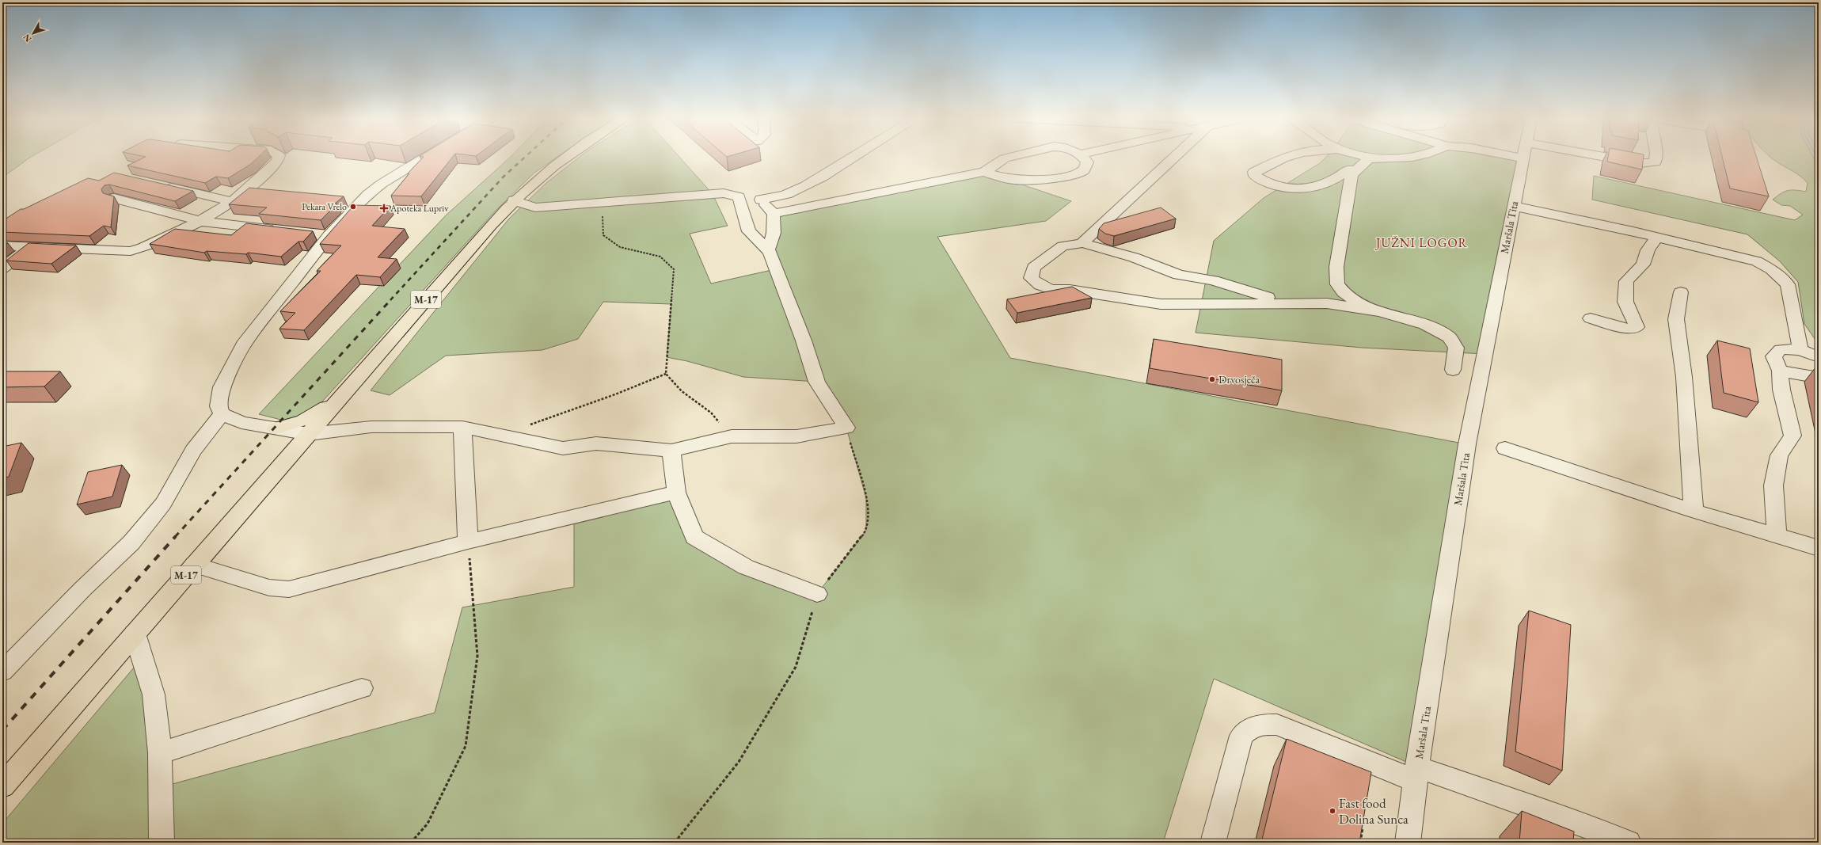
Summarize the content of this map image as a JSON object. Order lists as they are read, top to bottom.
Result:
{
  "streets": {
    "main road": ["M-17"],
    "street": ["Maršala Tita"]
  },
  "districts": ["JUŽNI LOGOR"],
  "places": {
    "other": ["Pekara Vrelo", "Drvosječa", "Fast food Dolina Sunca"],
    "health": ["Apoteka Lupriv"]
  },
  "north": "bottom left"
}
